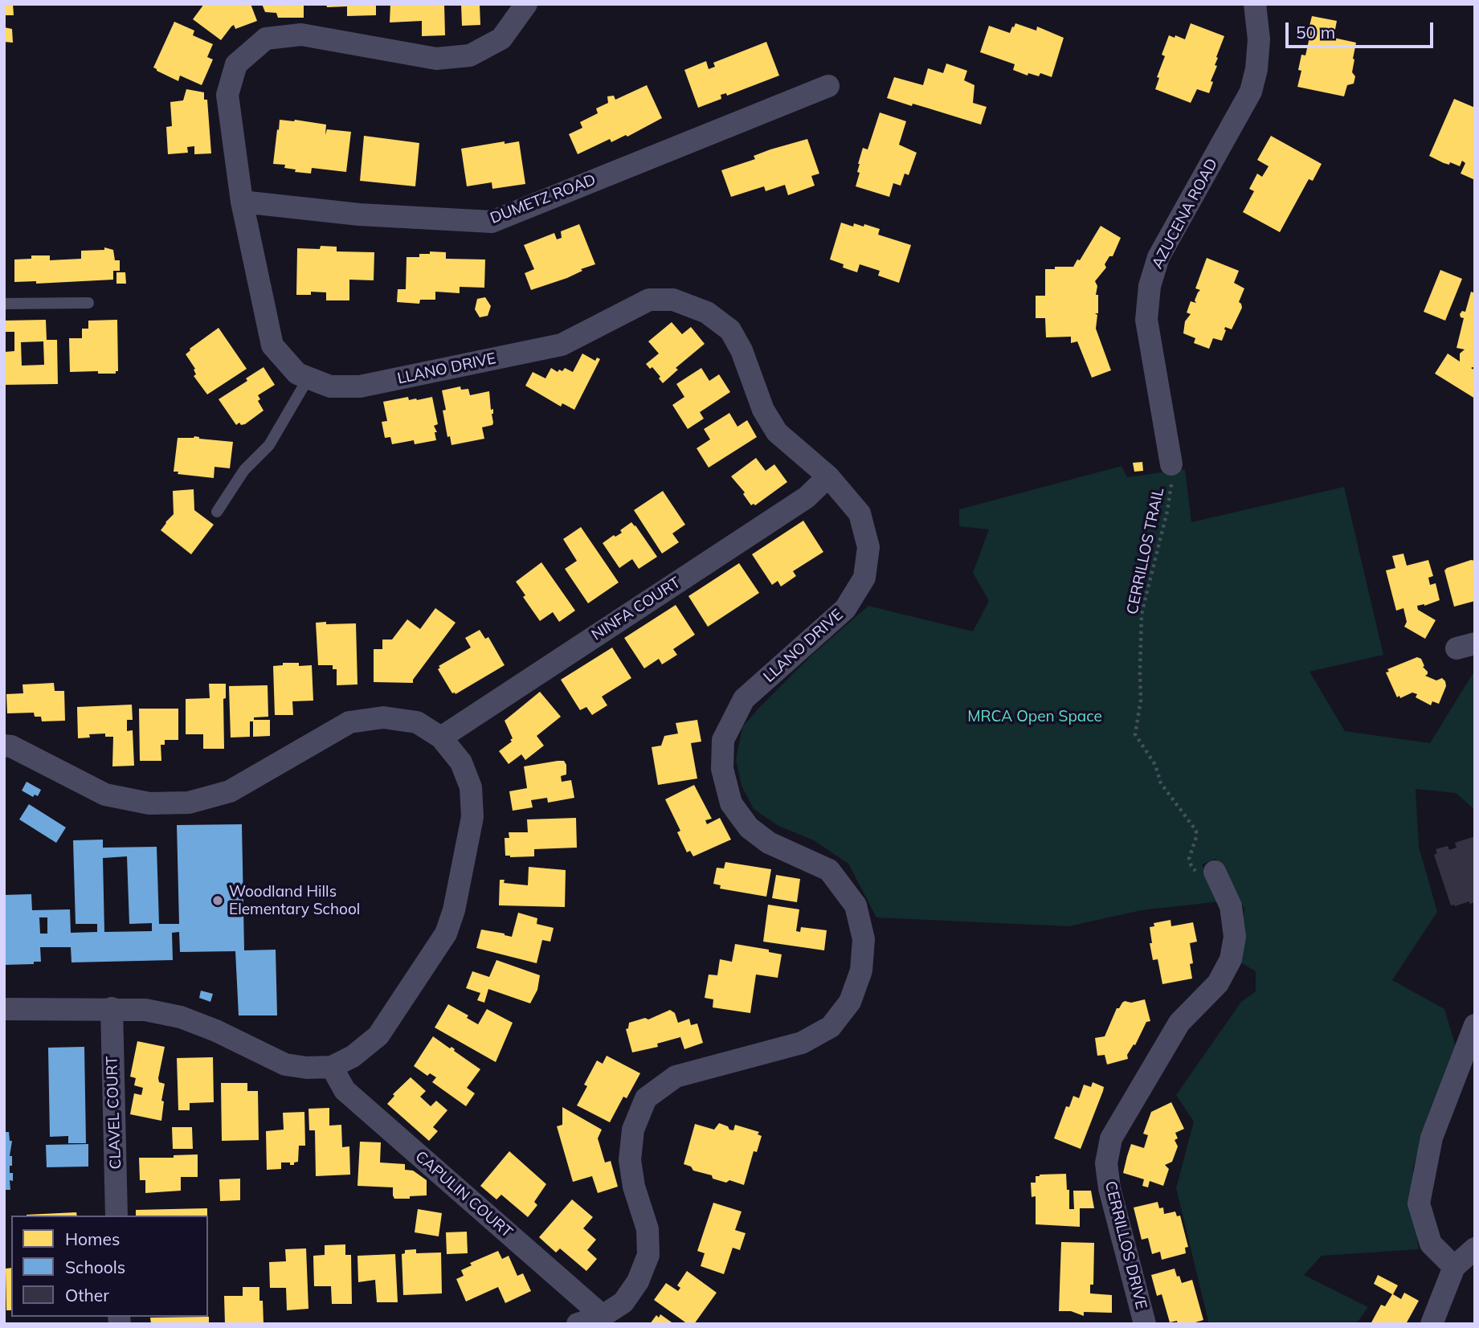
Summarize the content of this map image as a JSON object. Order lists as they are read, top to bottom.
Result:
{
  "streets": {
    "street": [
      "DUMETZ ROAD",
      "AZUCENA ROAD",
      "LLANO DRIVE",
      "NINFA COURT",
      "CLAVEL COURT",
      "CAPULIN COURT",
      "CERRILLOS DRIVE"
    ],
    "path": ["CERRILLOS TRAIL"]
  },
  "crossings": [
    ["DUMETZ ROAD", "LLANO DRIVE"],
    ["AZUCENA ROAD", "CERRILLOS TRAIL"],
    ["LLANO DRIVE", "NINFA COURT"],
    ["LLANO DRIVE", "CAPULIN COURT"],
    ["CERRILLOS TRAIL", "CERRILLOS DRIVE"]
  ],
  "parks": ["MRCA Open Space"],
  "places": ["Woodland Hills Elementary School"],
  "legend": ["Homes", "Schools", "Other"],
  "scale_bar": "50 m"
}
